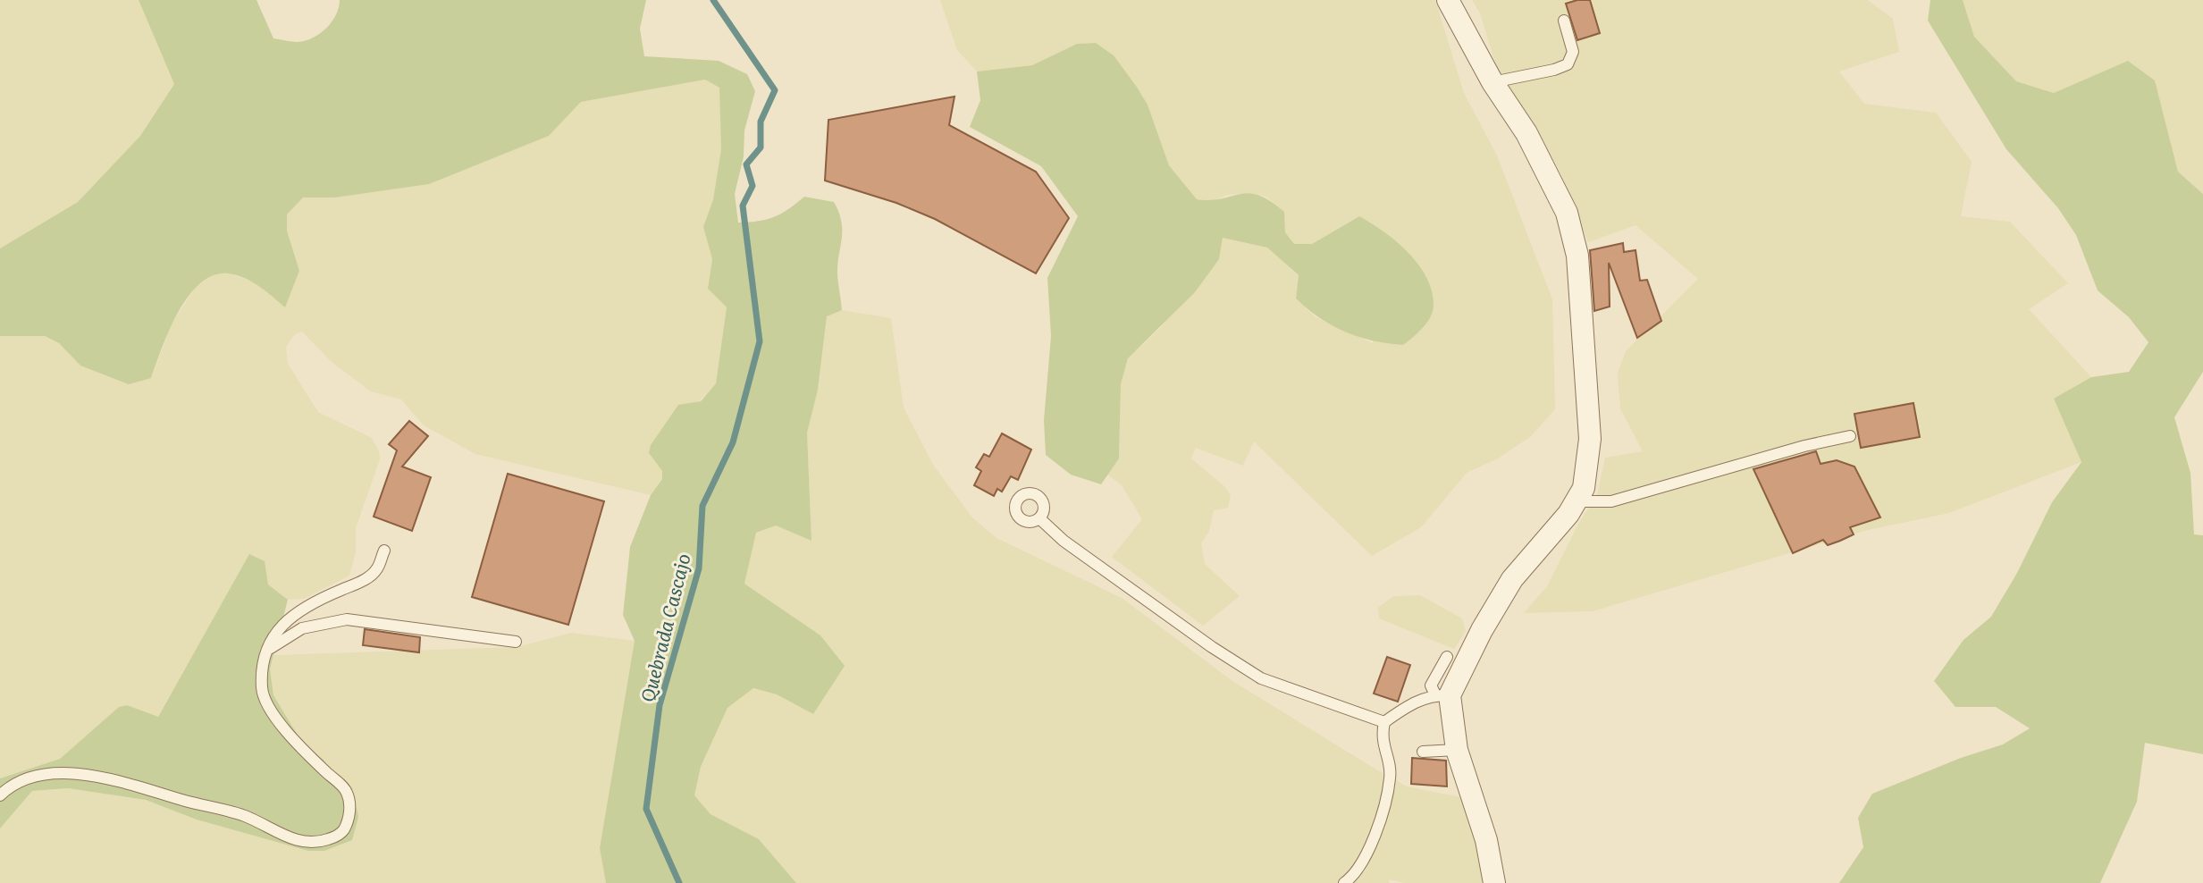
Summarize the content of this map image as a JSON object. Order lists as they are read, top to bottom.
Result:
{
  "water": ["Quebrada Cascajo"]
}
